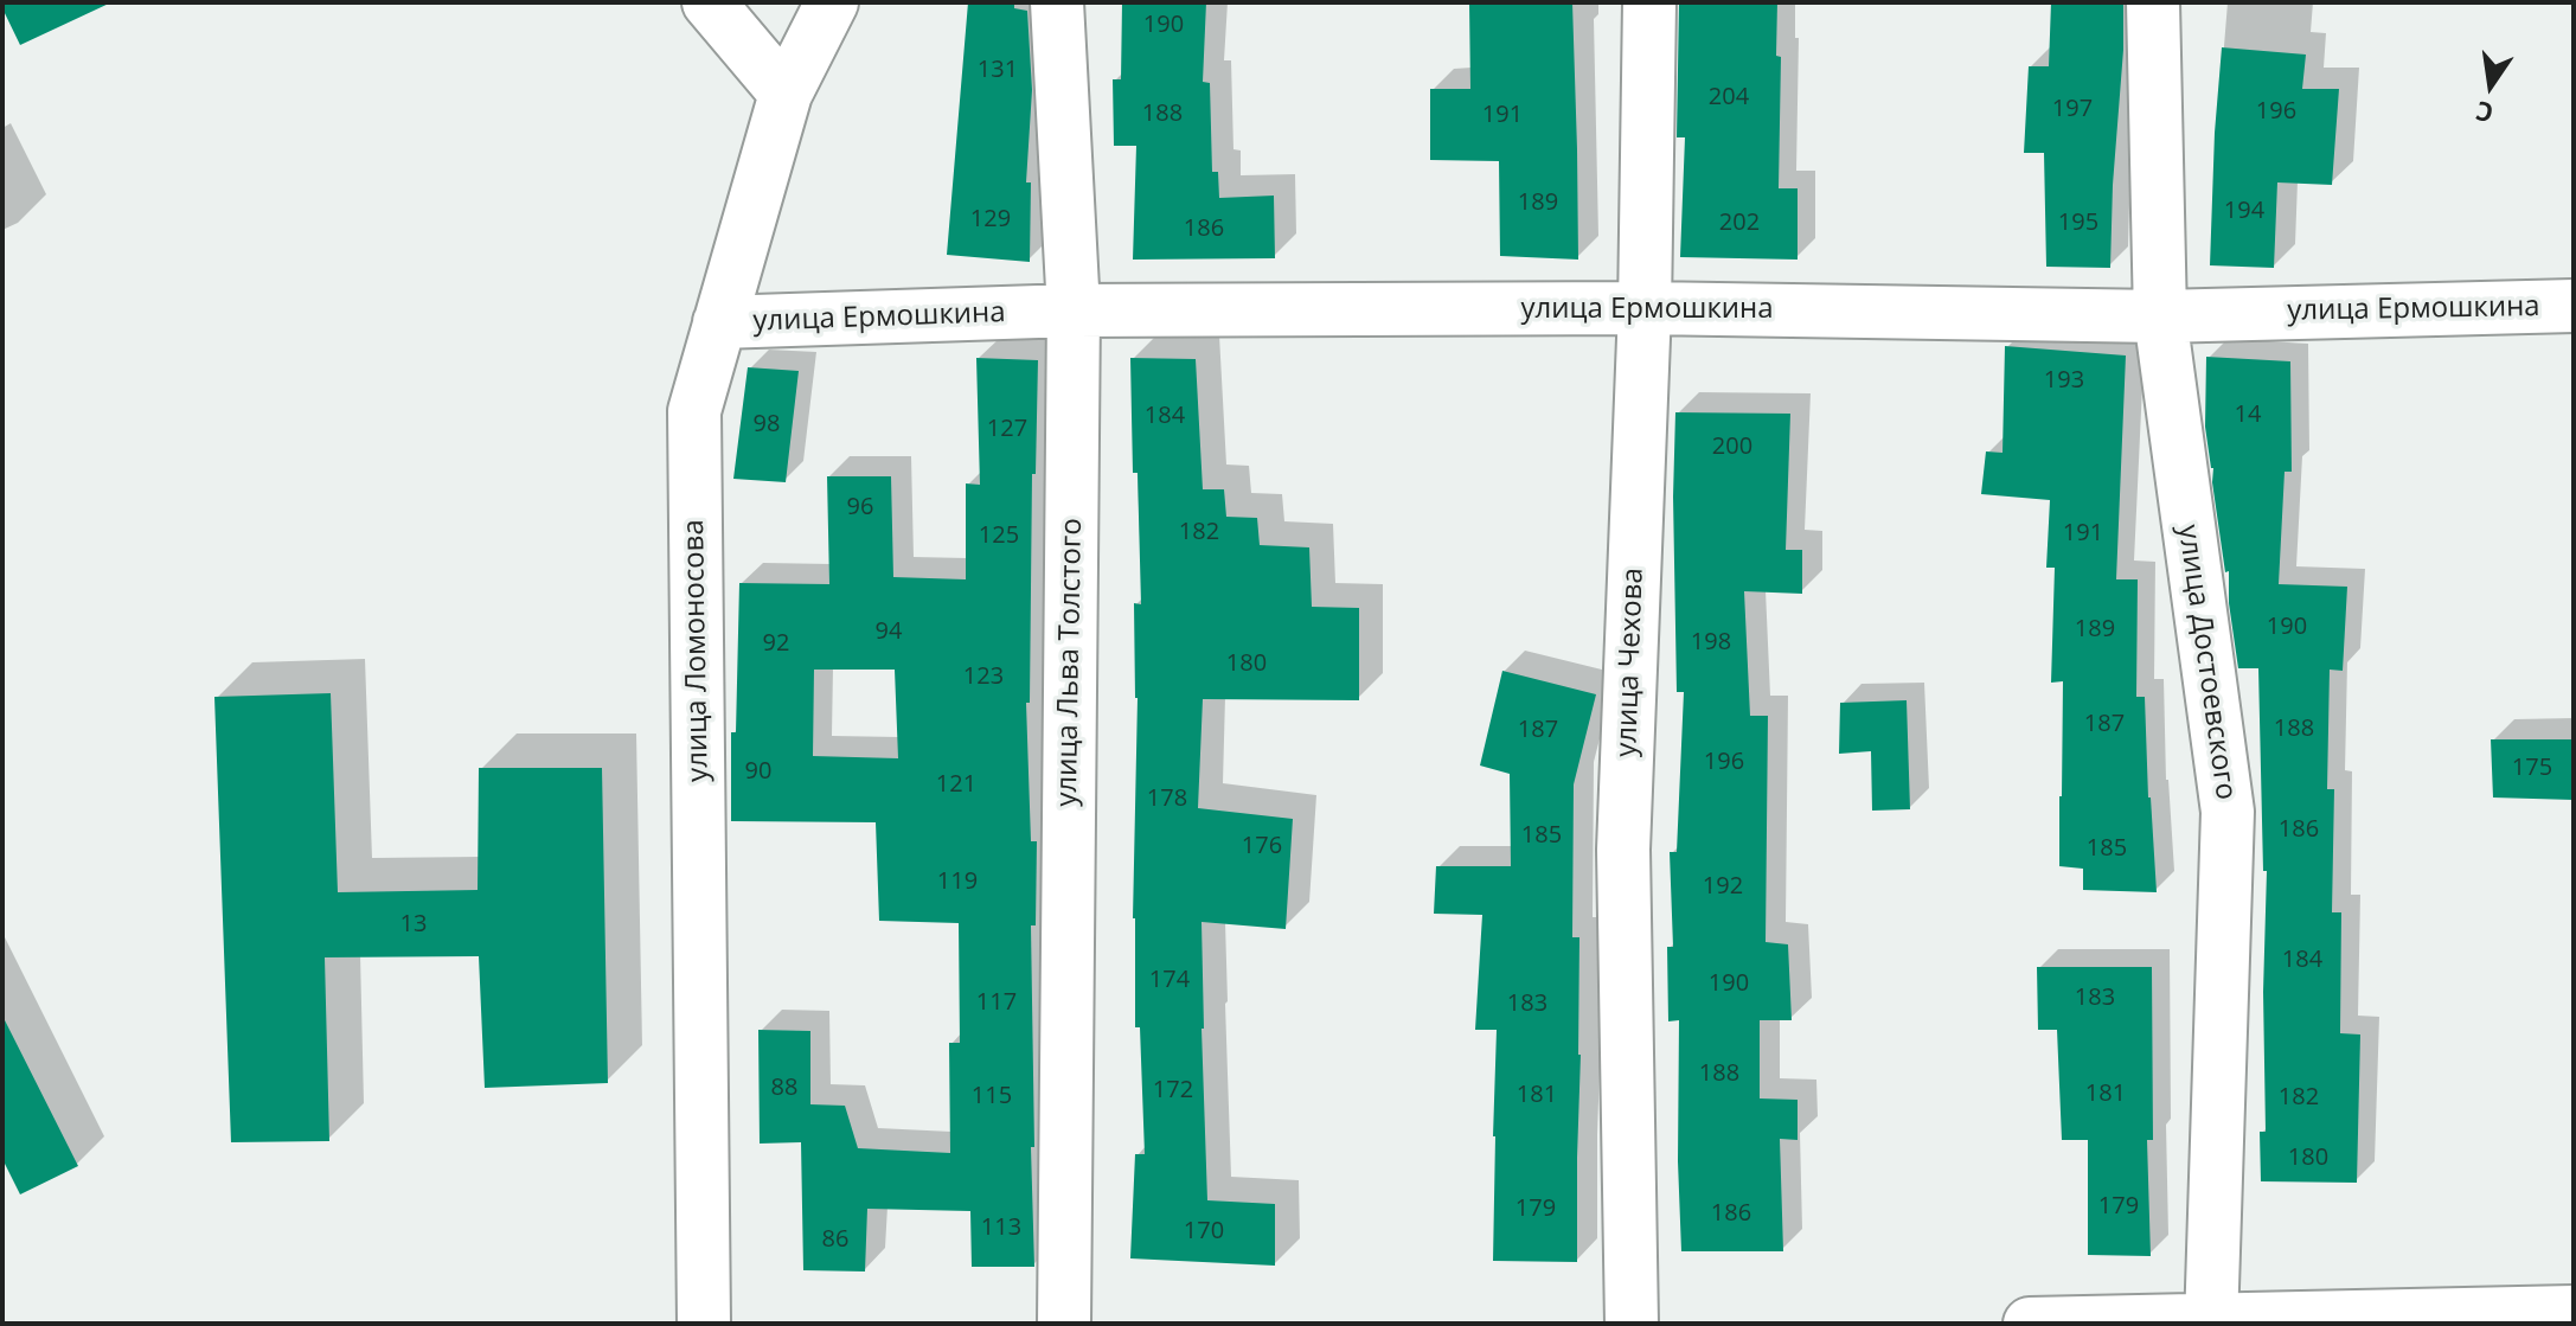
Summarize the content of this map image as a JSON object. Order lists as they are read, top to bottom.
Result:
{
  "streets": {
    "street": [
      "улица Ермошкина",
      "улица Ломоносова",
      "улица Льва Толстого",
      "улица Чехова",
      "улица Достоевского"
    ]
  },
  "crossings": [
    ["улица Ермошкина", "улица Ломоносова"],
    ["улица Ермошкина", "улица Льва Толстого"],
    ["улица Ермошкина", "улица Чехова"],
    ["улица Ермошкина", "улица Достоевского"]
  ],
  "house_numbers": [
    "190",
    "131",
    "204",
    "197",
    "196",
    "188",
    "191",
    "189",
    "194",
    "129",
    "202",
    "195",
    "186",
    "193",
    "14",
    "184",
    "98",
    "127",
    "200",
    "96",
    "182",
    "191",
    "125",
    "190",
    "189",
    "94",
    "198",
    "92",
    "180",
    "123",
    "187",
    "188",
    "187",
    "196",
    "175",
    "90",
    "121",
    "178",
    "186",
    "185",
    "176",
    "185",
    "119",
    "192",
    "13",
    "184",
    "174",
    "190",
    "183",
    "117",
    "183",
    "188",
    "88",
    "172",
    "181",
    "181",
    "115",
    "182",
    "180",
    "179",
    "179",
    "186",
    "113",
    "170",
    "86"
  ],
  "north": "bottom"
}
